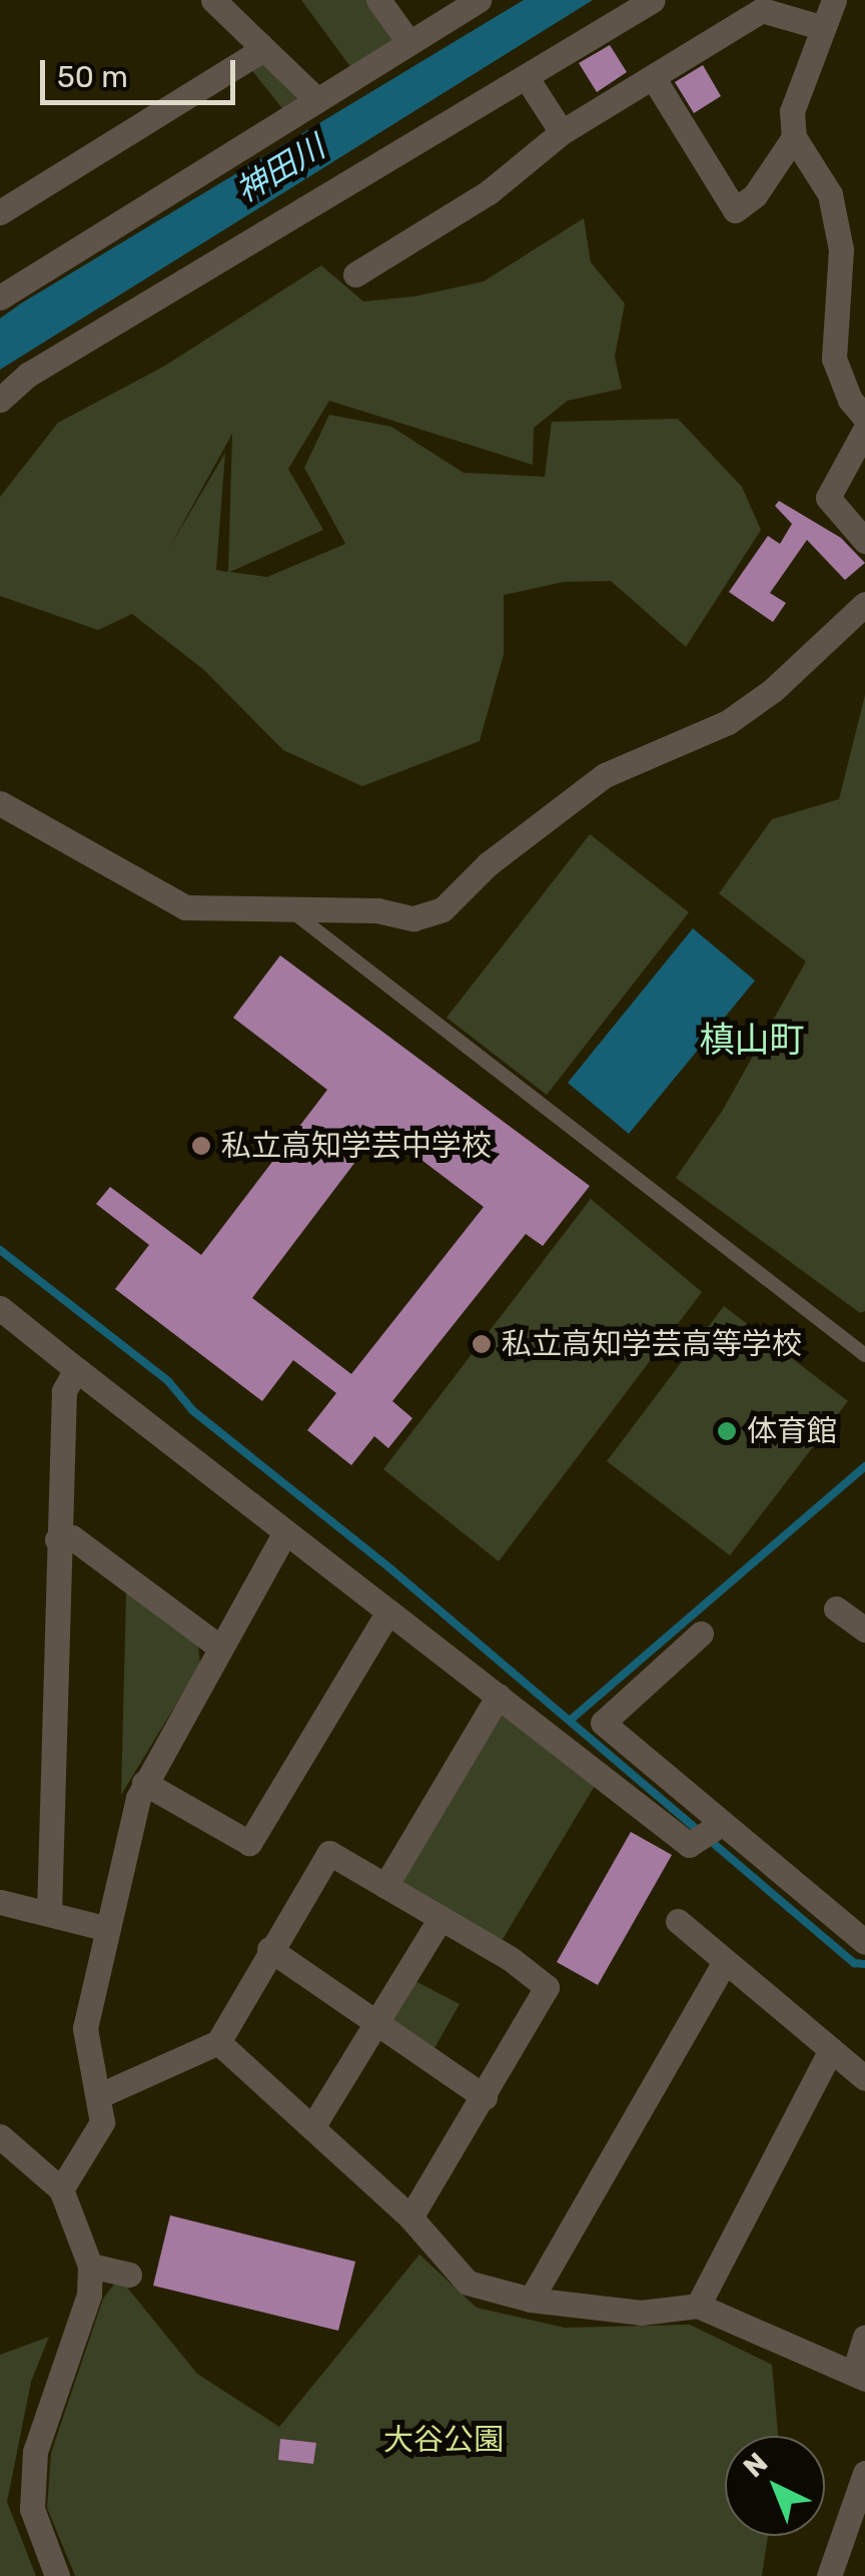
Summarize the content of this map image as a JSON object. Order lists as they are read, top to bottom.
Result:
{
  "districts": ["槙山町"],
  "water": ["神田川"],
  "parks": ["大谷公園"],
  "places": ["私立高知学芸中学校", "私立高知学芸高等学校", "体育館"],
  "scale_bar": "50 m",
  "north": "top left"
}
